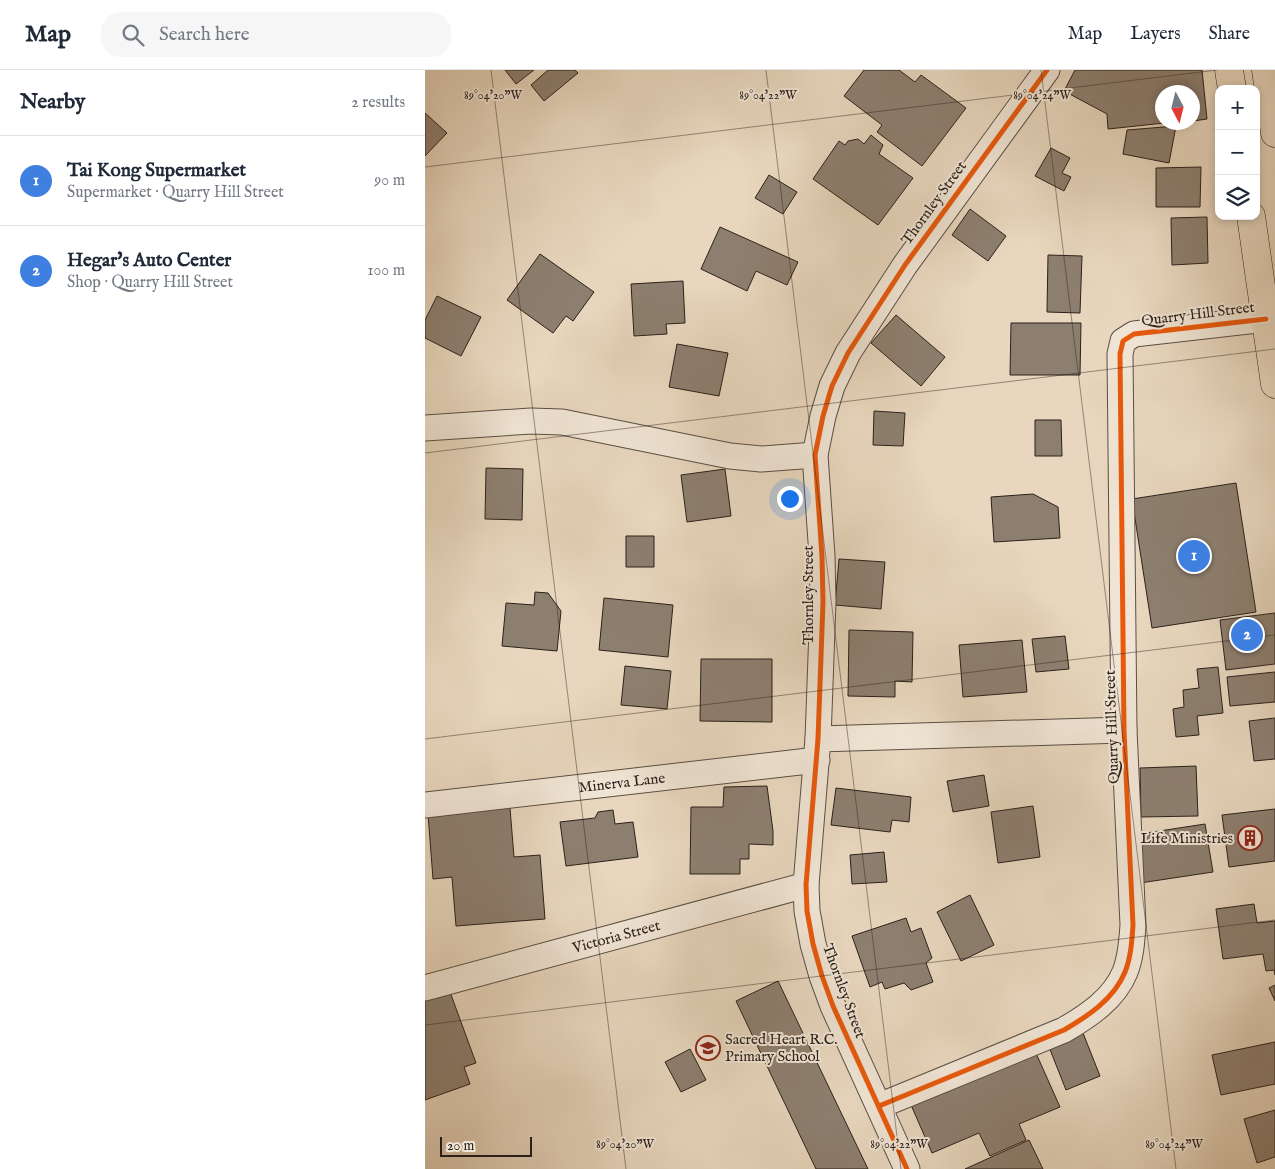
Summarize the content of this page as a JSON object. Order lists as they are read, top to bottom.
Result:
{
  "streets": {
    "street": [
      "Thornley Street",
      "Quarry Hill Street",
      "Minerva Lane",
      "Victoria Street"
    ]
  },
  "crossings": [
    ["Thornley Street", "Quarry Hill Street"],
    ["Thornley Street", "Minerva Lane"],
    ["Thornley Street", "Victoria Street"],
    ["Quarry Hill Street", "Minerva Lane"]
  ],
  "places": {
    "building": ["Life Ministries"],
    "school or university": ["Sacred Heart R.C. Primary School"]
  },
  "scale_bar": "20 m",
  "north": "bottom",
  "page": {
    "header": "Map",
    "search": "Search here",
    "nav": ["Map", "Layers", "Share"],
    "heading": ["Nearby", "2 results"],
    "map_buttons": ["+", "−"],
    "list": [
      {
        "mark": "1",
        "name": "Tai Kong Supermarket",
        "note": "Supermarket · Quarry Hill Street",
        "value": "90 m"
      },
      {
        "mark": "2",
        "name": "Hegar's Auto Center",
        "note": "Shop · Quarry Hill Street",
        "value": "100 m"
      }
    ],
    "pins": ["1", "2"],
    "scale": "20 m"
  },
  "coordinates": ["89°04'20\"W", "89°04'22\"W", "89°04'24\"W"]
}
